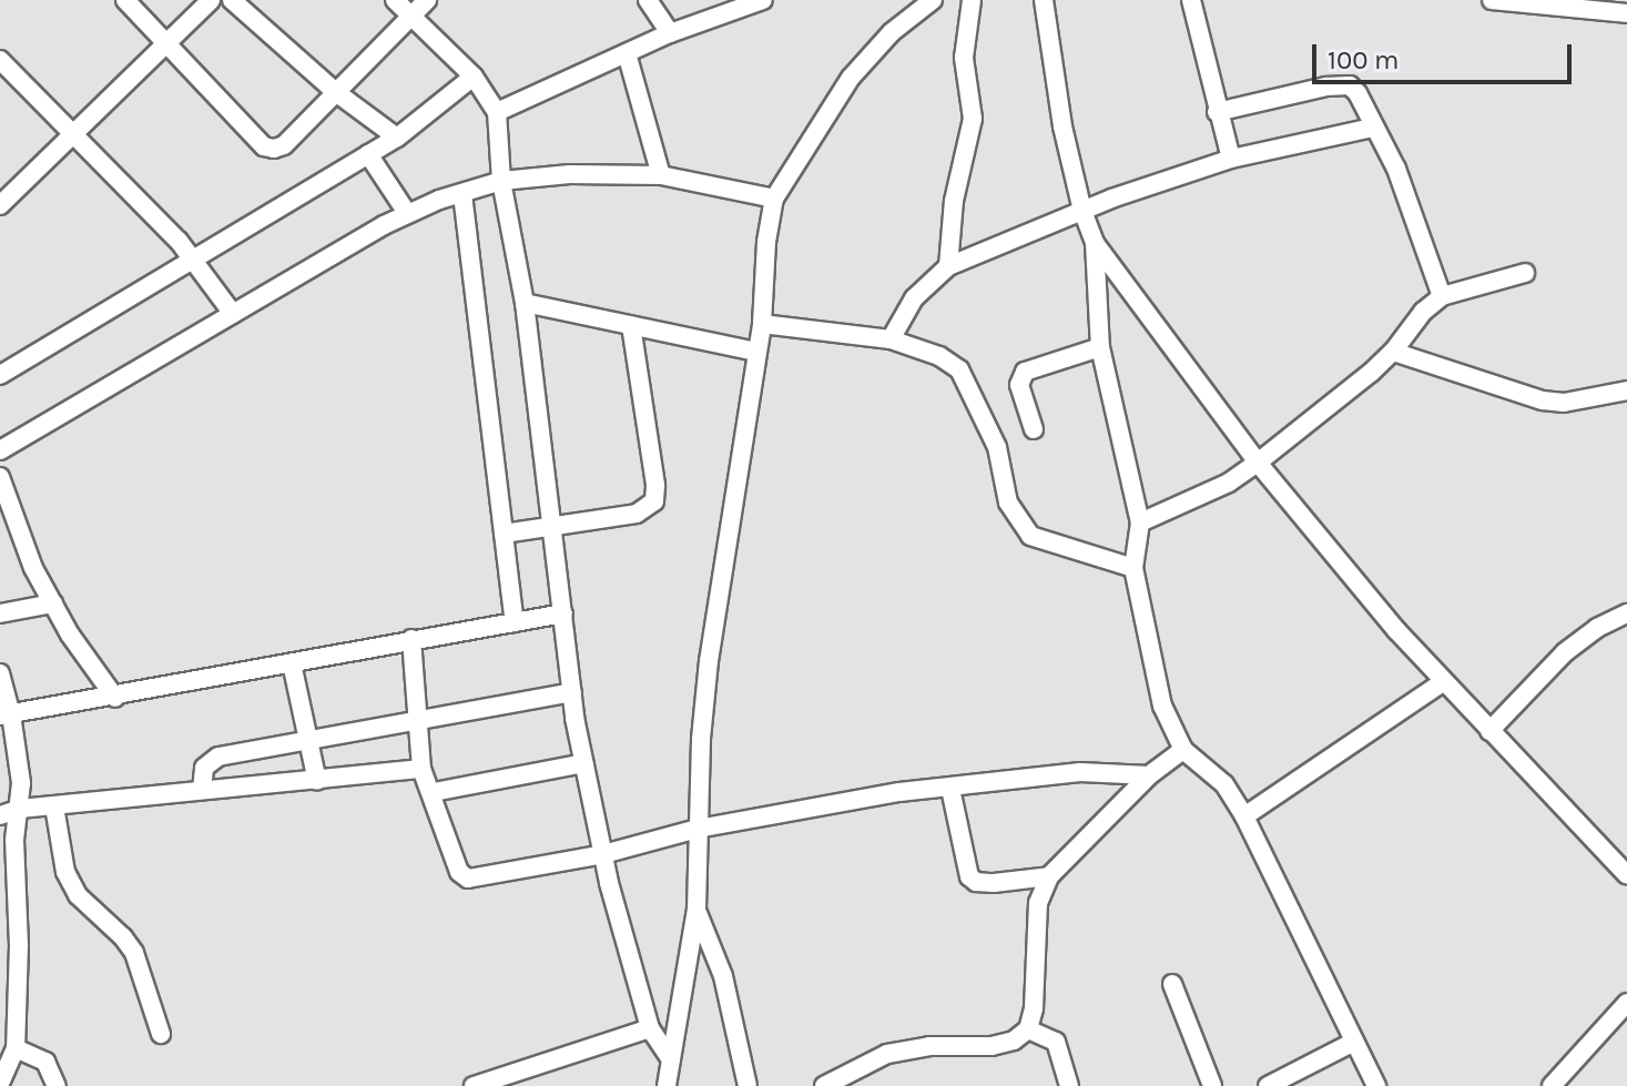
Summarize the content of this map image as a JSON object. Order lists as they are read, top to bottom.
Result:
{
  "scale_bar": "100 m"
}
